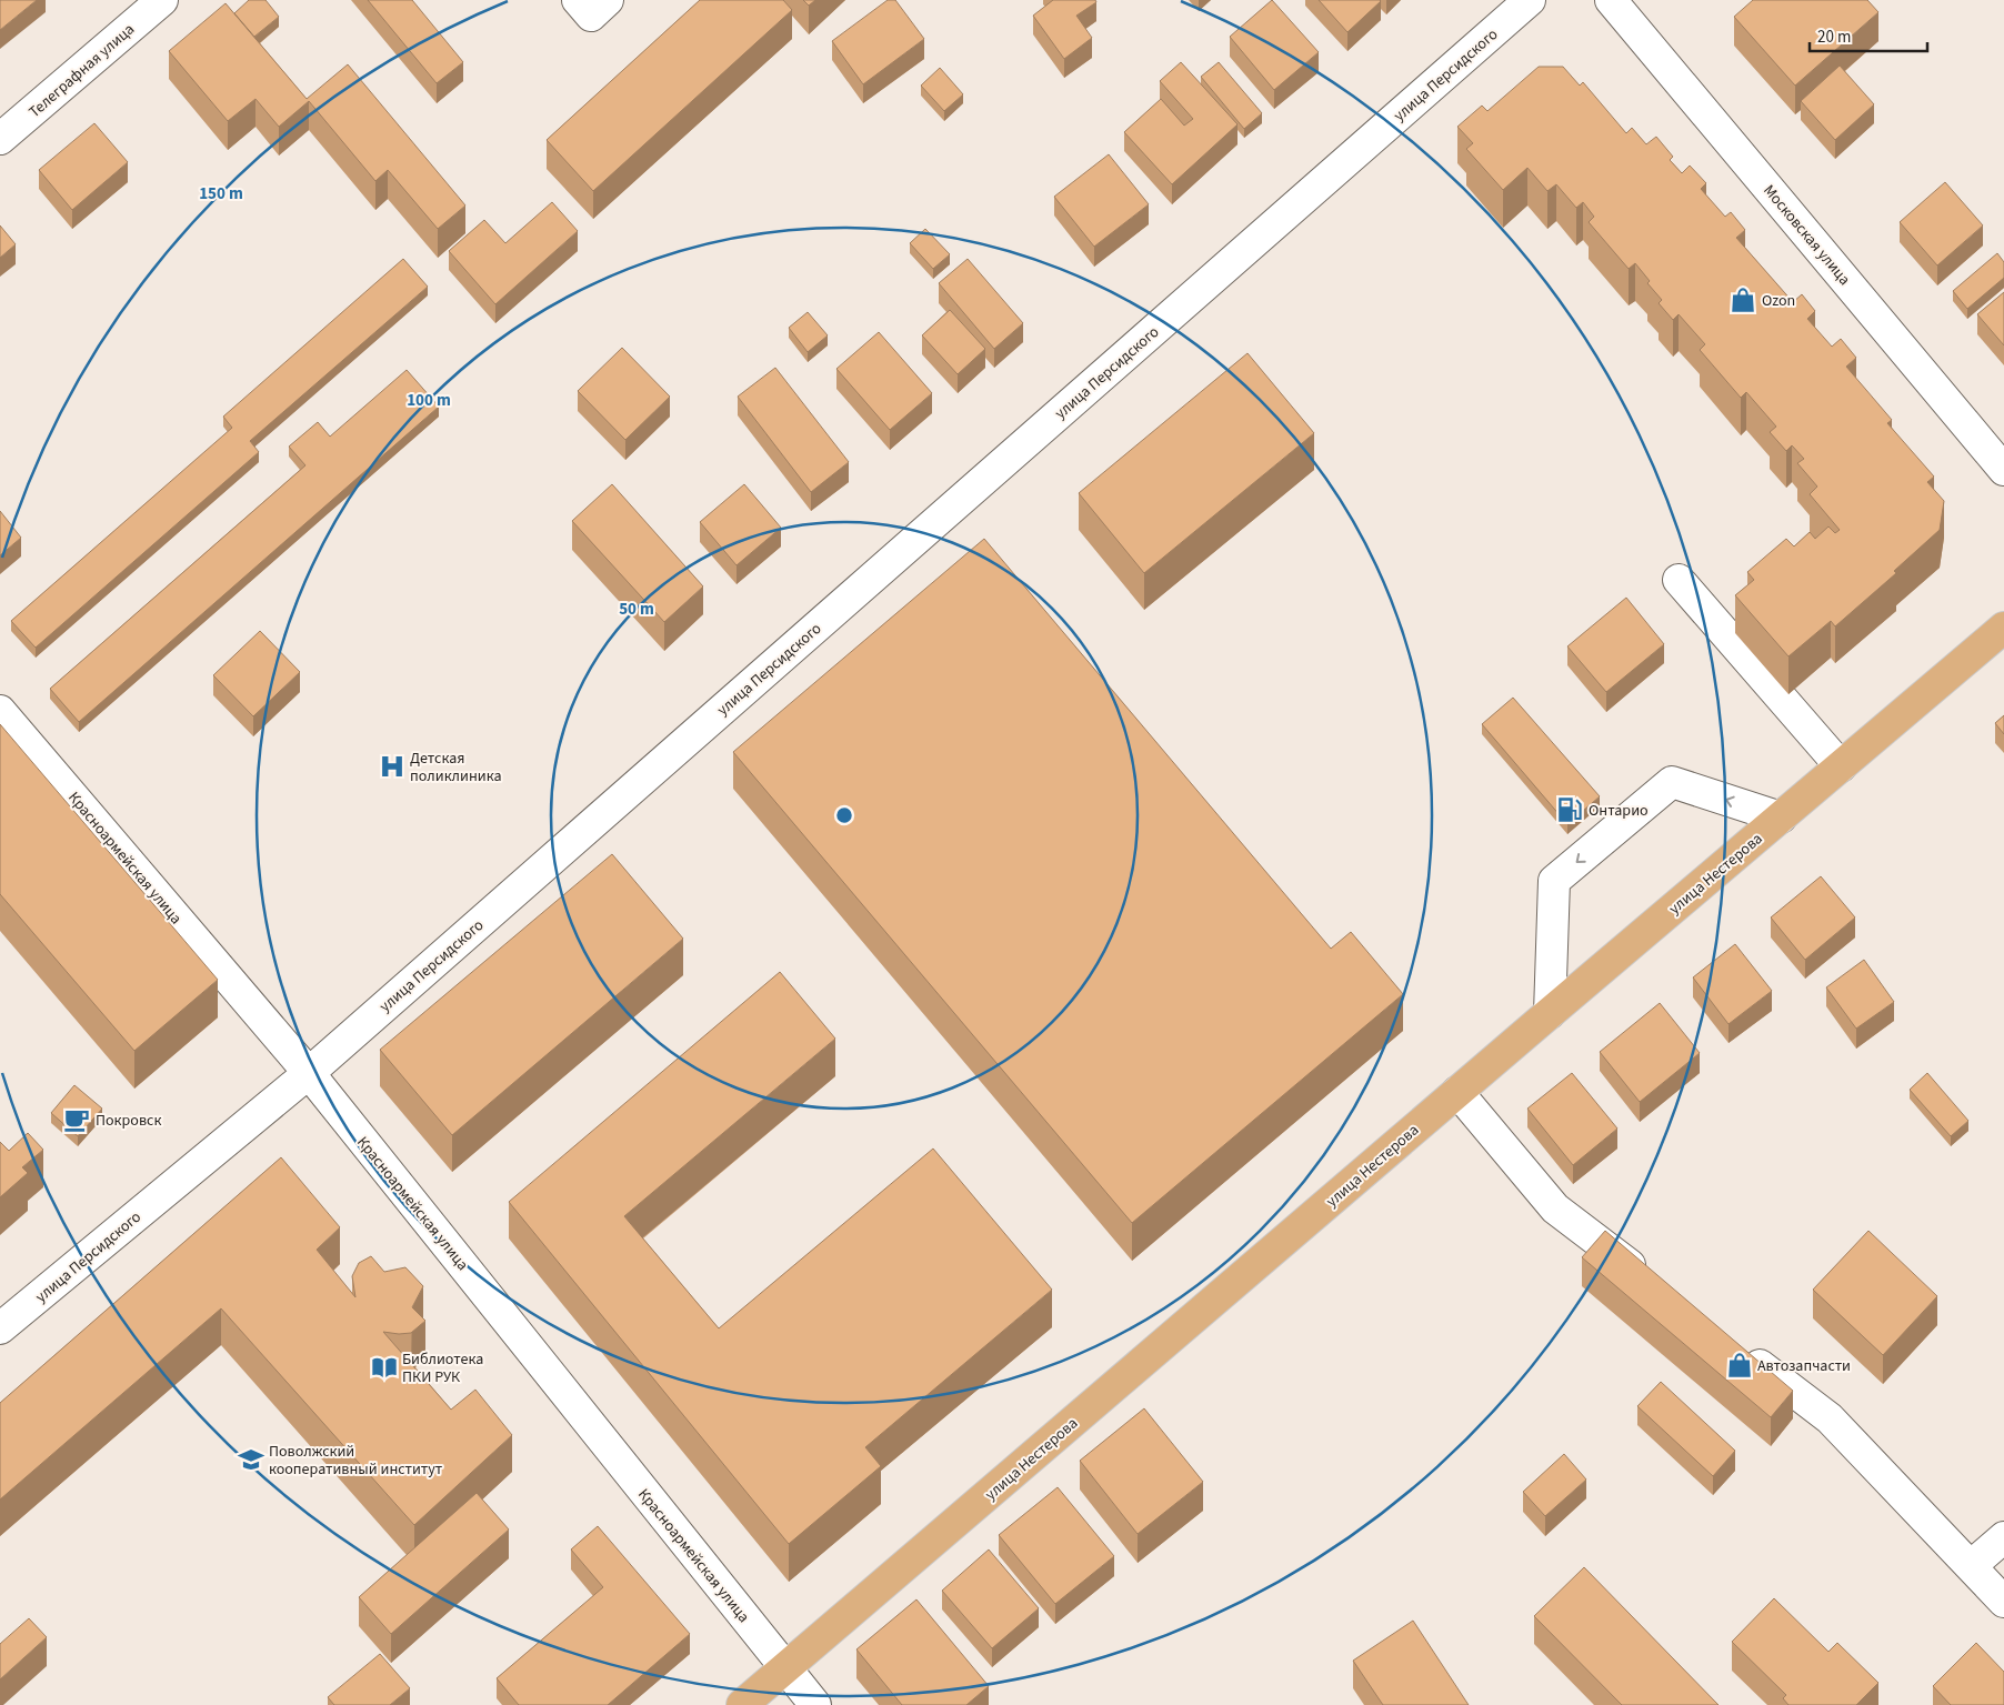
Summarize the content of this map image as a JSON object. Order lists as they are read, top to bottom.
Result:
{
  "streets": {
    "main road": ["улица Нестерова"],
    "street": [
      "Телеграфная улица",
      "улица Персидского",
      "Московская улица",
      "Красноармейская улица"
    ]
  },
  "crossings": [
    ["улица Персидского", "Красноармейская улица"],
    ["Красноармейская улица", "улица Нестерова"]
  ],
  "places": {
    "shop": ["Ozon", "Автозапчасти"],
    "hospital": ["Детская поликлиника"],
    "fuel station": ["Онтарио"],
    "cafe": ["Покровск"],
    "library": ["Библиотека ПКИ РУК"],
    "school or university": ["Поволжский кооперативный институт"]
  },
  "scale_bar": "20 m",
  "rings": ["150 m", "100 m", "50 m"]
}
